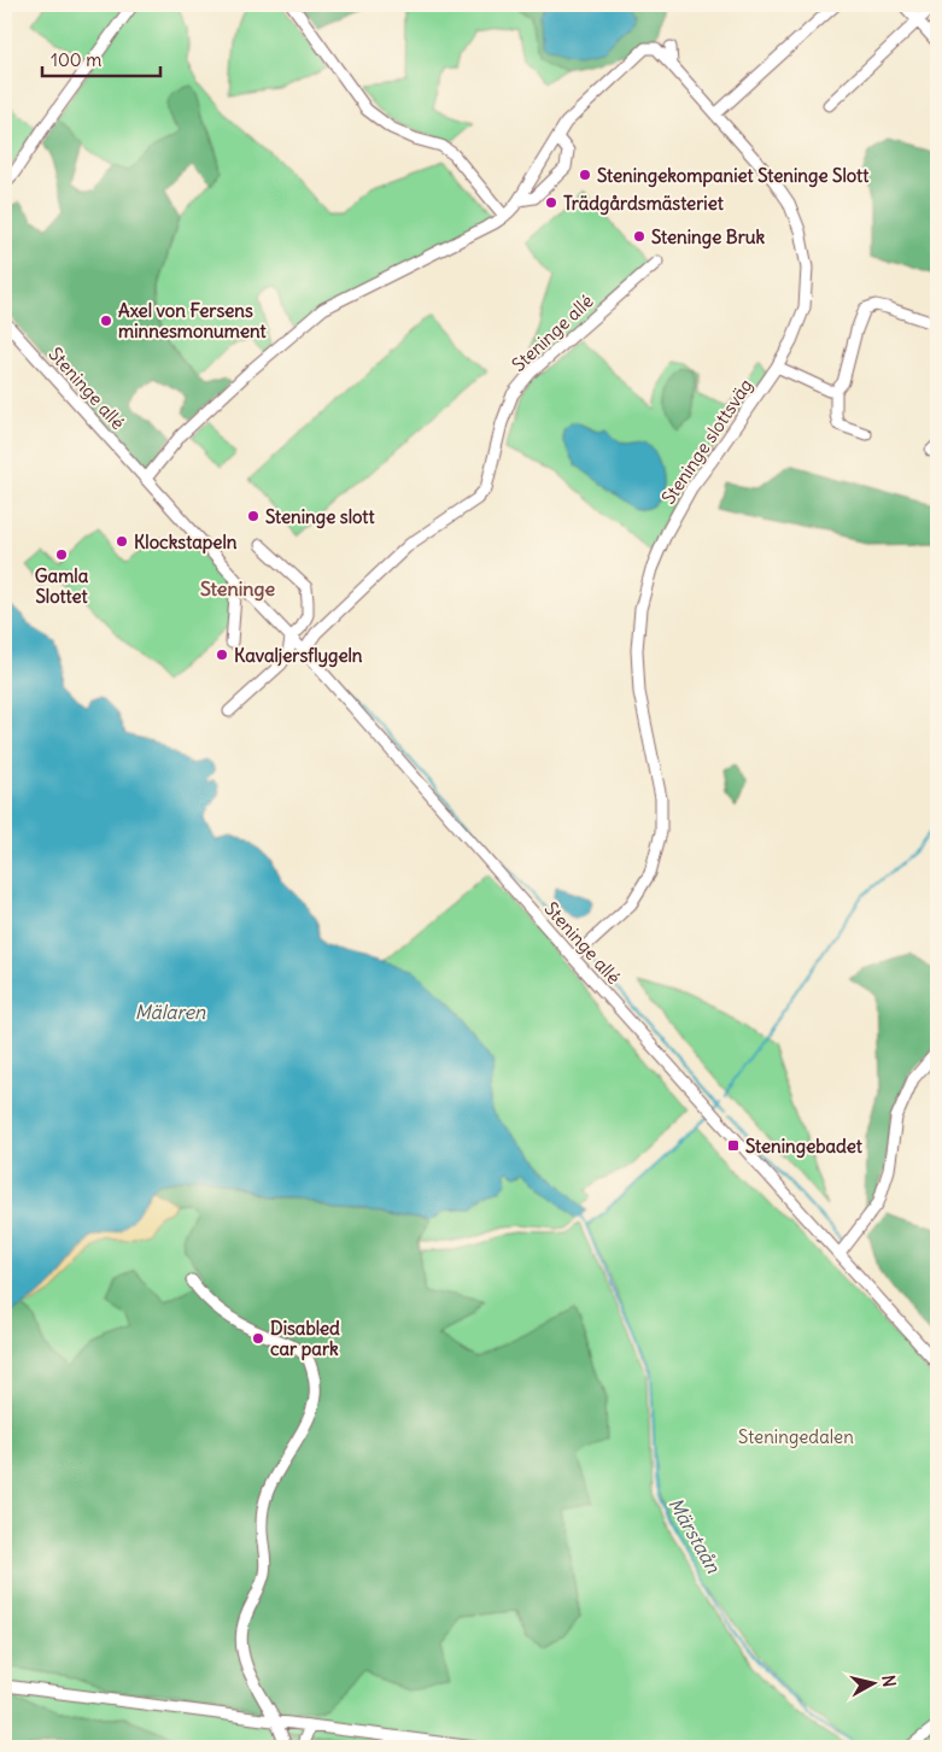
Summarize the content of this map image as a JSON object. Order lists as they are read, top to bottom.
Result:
{
  "streets": {
    "street": ["Steninge allé", "Steninge slottsväg"]
  },
  "crossings": [
    ["Steninge allé", "Steninge slottsväg"]
  ],
  "districts": ["Steninge"],
  "water": ["Mälaren", "Märstaån"],
  "parks": ["Steningedalen"],
  "places": {
    "other": [
      "Steningekompaniet Steninge Slott",
      "Trädgårdsmästeriet",
      "Steninge Bruk",
      "Axel von Fersens minnesmonument",
      "Steninge slott",
      "Klockstapeln",
      "Gamla Slottet",
      "Kavaljersflygeln",
      "Disabled car park"
    ],
    "transit": ["Steningebadet"]
  },
  "scale_bar": "100 m",
  "north": "right"
}
